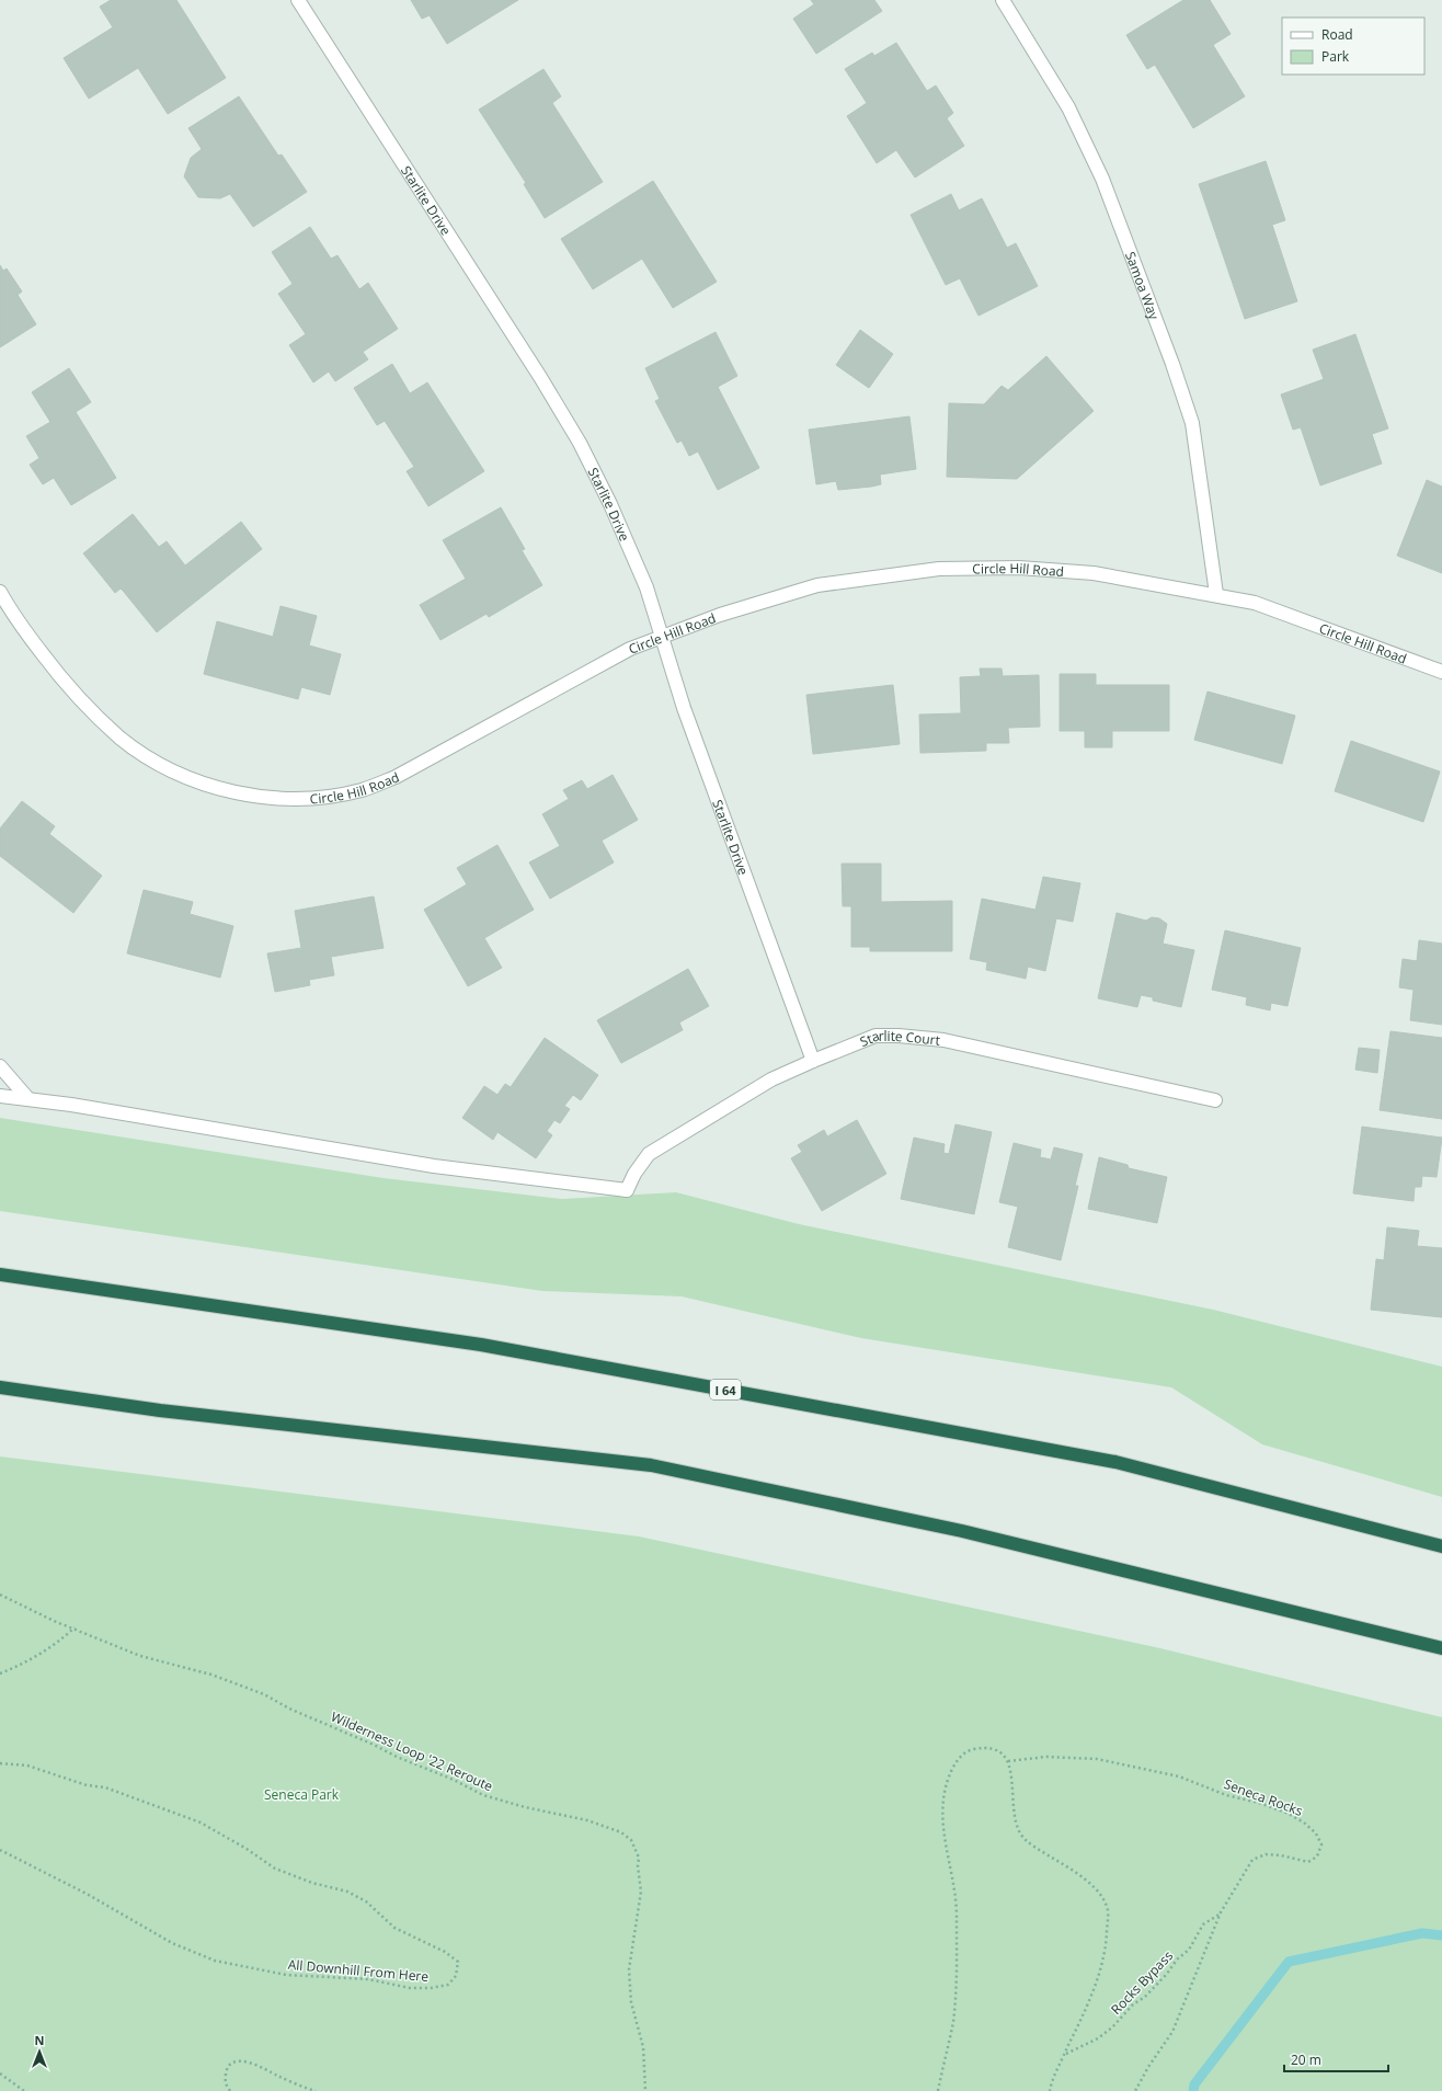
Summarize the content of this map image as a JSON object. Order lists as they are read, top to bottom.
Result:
{
  "streets": {
    "highway": ["I 64"],
    "street": [
      "Starlite Drive",
      "Samoa Way",
      "Circle Hill Road",
      "Starlite Court"
    ],
    "path": [
      "Wilderness Loop '22 Reroute",
      "Seneca Rocks",
      "All Downhill From Here",
      "Rocks Bypass"
    ]
  },
  "crossings": [
    ["Starlite Drive", "Circle Hill Road"],
    ["Starlite Drive", "Starlite Court"],
    ["Samoa Way", "Circle Hill Road"],
    ["Seneca Rocks", "Rocks Bypass"]
  ],
  "parks": ["Seneca Park"],
  "legend": ["Road", "Park"],
  "scale_bar": "20 m",
  "north": "top"
}
